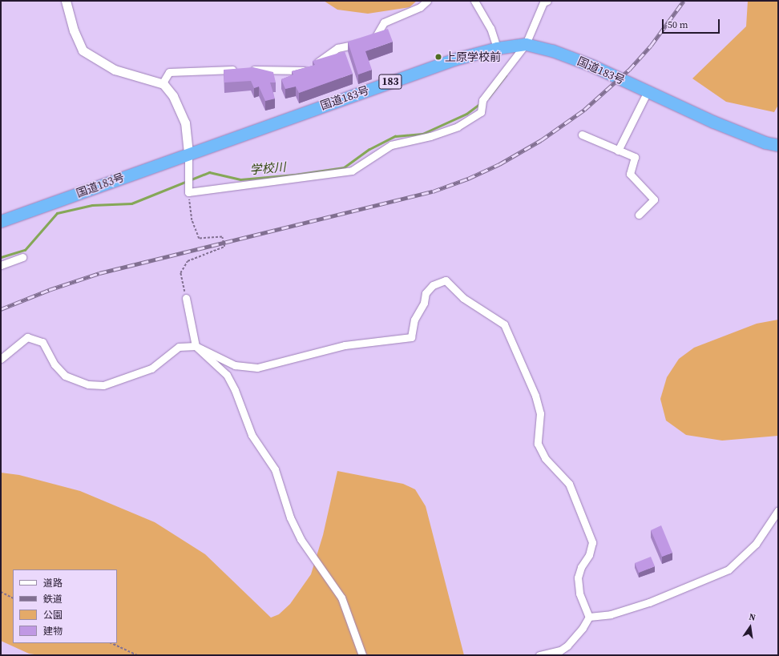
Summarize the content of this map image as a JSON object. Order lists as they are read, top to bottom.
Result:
{
  "streets": {
    "highway": ["国道183号", "183"]
  },
  "water": ["学校川"],
  "places": ["上原学校前"],
  "legend": [
    "道路",
    "鉄道",
    "公園",
    "建物"
  ],
  "scale_bar": "50 m",
  "north": "top"
}
